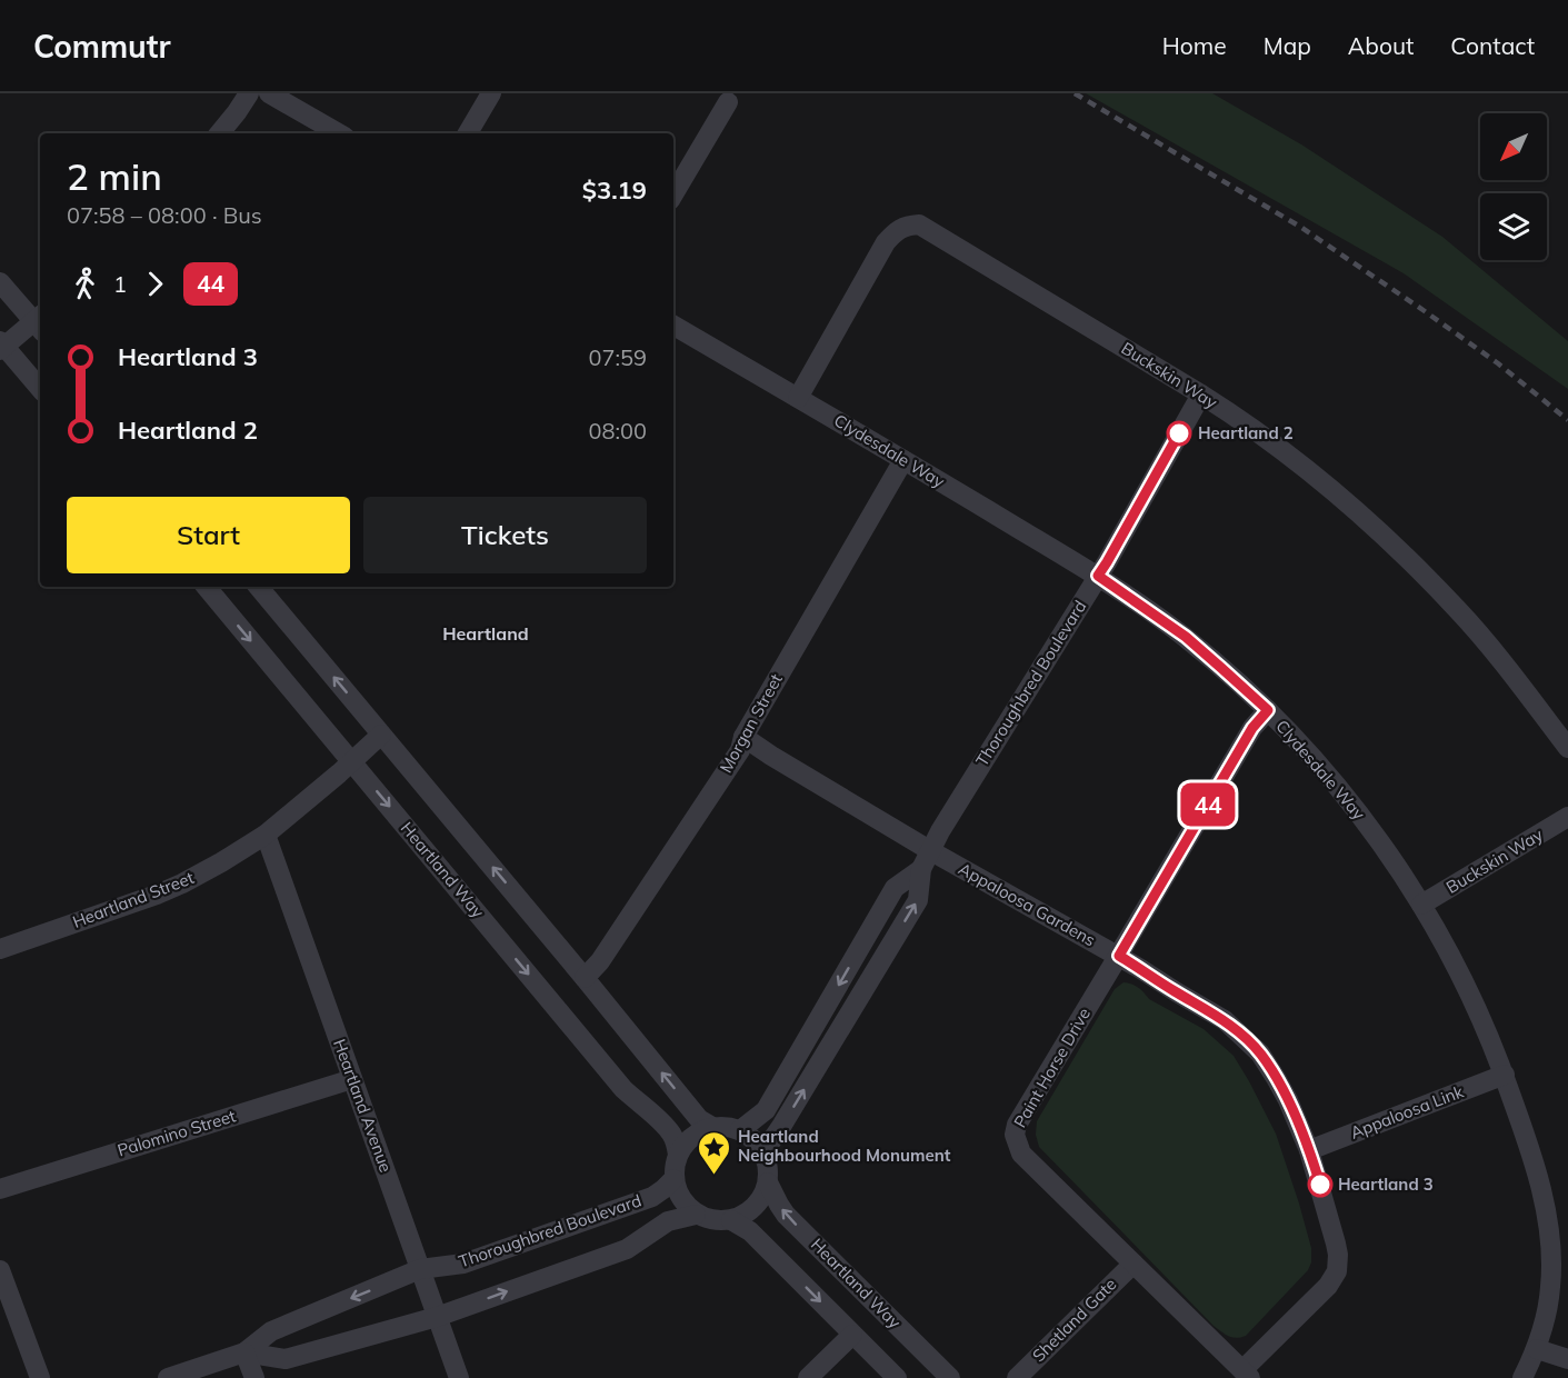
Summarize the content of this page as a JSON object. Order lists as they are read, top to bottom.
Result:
{
  "streets": {
    "street": [
      "Buckskin Way",
      "Clydesdale Way",
      "Thoroughbred Boulevard",
      "Morgan Street",
      "Heartland Way",
      "Heartland Street",
      "Appaloosa Gardens",
      "Paint Horse Drive",
      "Heartland Avenue",
      "Appaloosa Link",
      "Palomino Street",
      "Shetland Gate"
    ]
  },
  "crossings": [
    ["Buckskin Way", "Clydesdale Way"],
    ["Buckskin Way", "Thoroughbred Boulevard"],
    ["Clydesdale Way", "Thoroughbred Boulevard"],
    ["Clydesdale Way", "Morgan Street"],
    ["Clydesdale Way", "Paint Horse Drive"],
    ["Clydesdale Way", "Appaloosa Link"],
    ["Thoroughbred Boulevard", "Heartland Way"],
    ["Thoroughbred Boulevard", "Appaloosa Gardens"],
    ["Thoroughbred Boulevard", "Heartland Avenue"],
    ["Morgan Street", "Appaloosa Gardens"],
    ["Heartland Way", "Heartland Street"],
    ["Heartland Street", "Heartland Avenue"],
    ["Appaloosa Gardens", "Paint Horse Drive"],
    ["Appaloosa Gardens", "Appaloosa Link"],
    ["Paint Horse Drive", "Shetland Gate"],
    ["Heartland Avenue", "Palomino Street"]
  ],
  "districts": ["Heartland"],
  "places": {
    "other": ["Heartland 2", "Heartland 3"],
    "place": ["Heartland Neighbourhood Monument"]
  },
  "lines": ["bus line 44"],
  "north": "bottom left",
  "page": {
    "header": "Commutr",
    "nav": [
      "Home",
      "Map",
      "About",
      "Contact"
    ],
    "on_map": "44",
    "heading": ["2 min", "07:58 – 08:00 · Bus", "$3.19"],
    "legs": ["1", "44"],
    "list": [
      {
        "name": "Heartland 3",
        "value": "07:59"
      },
      {
        "name": "Heartland 2",
        "value": "08:00"
      }
    ],
    "buttons": ["Start", "Tickets"]
  }
}
